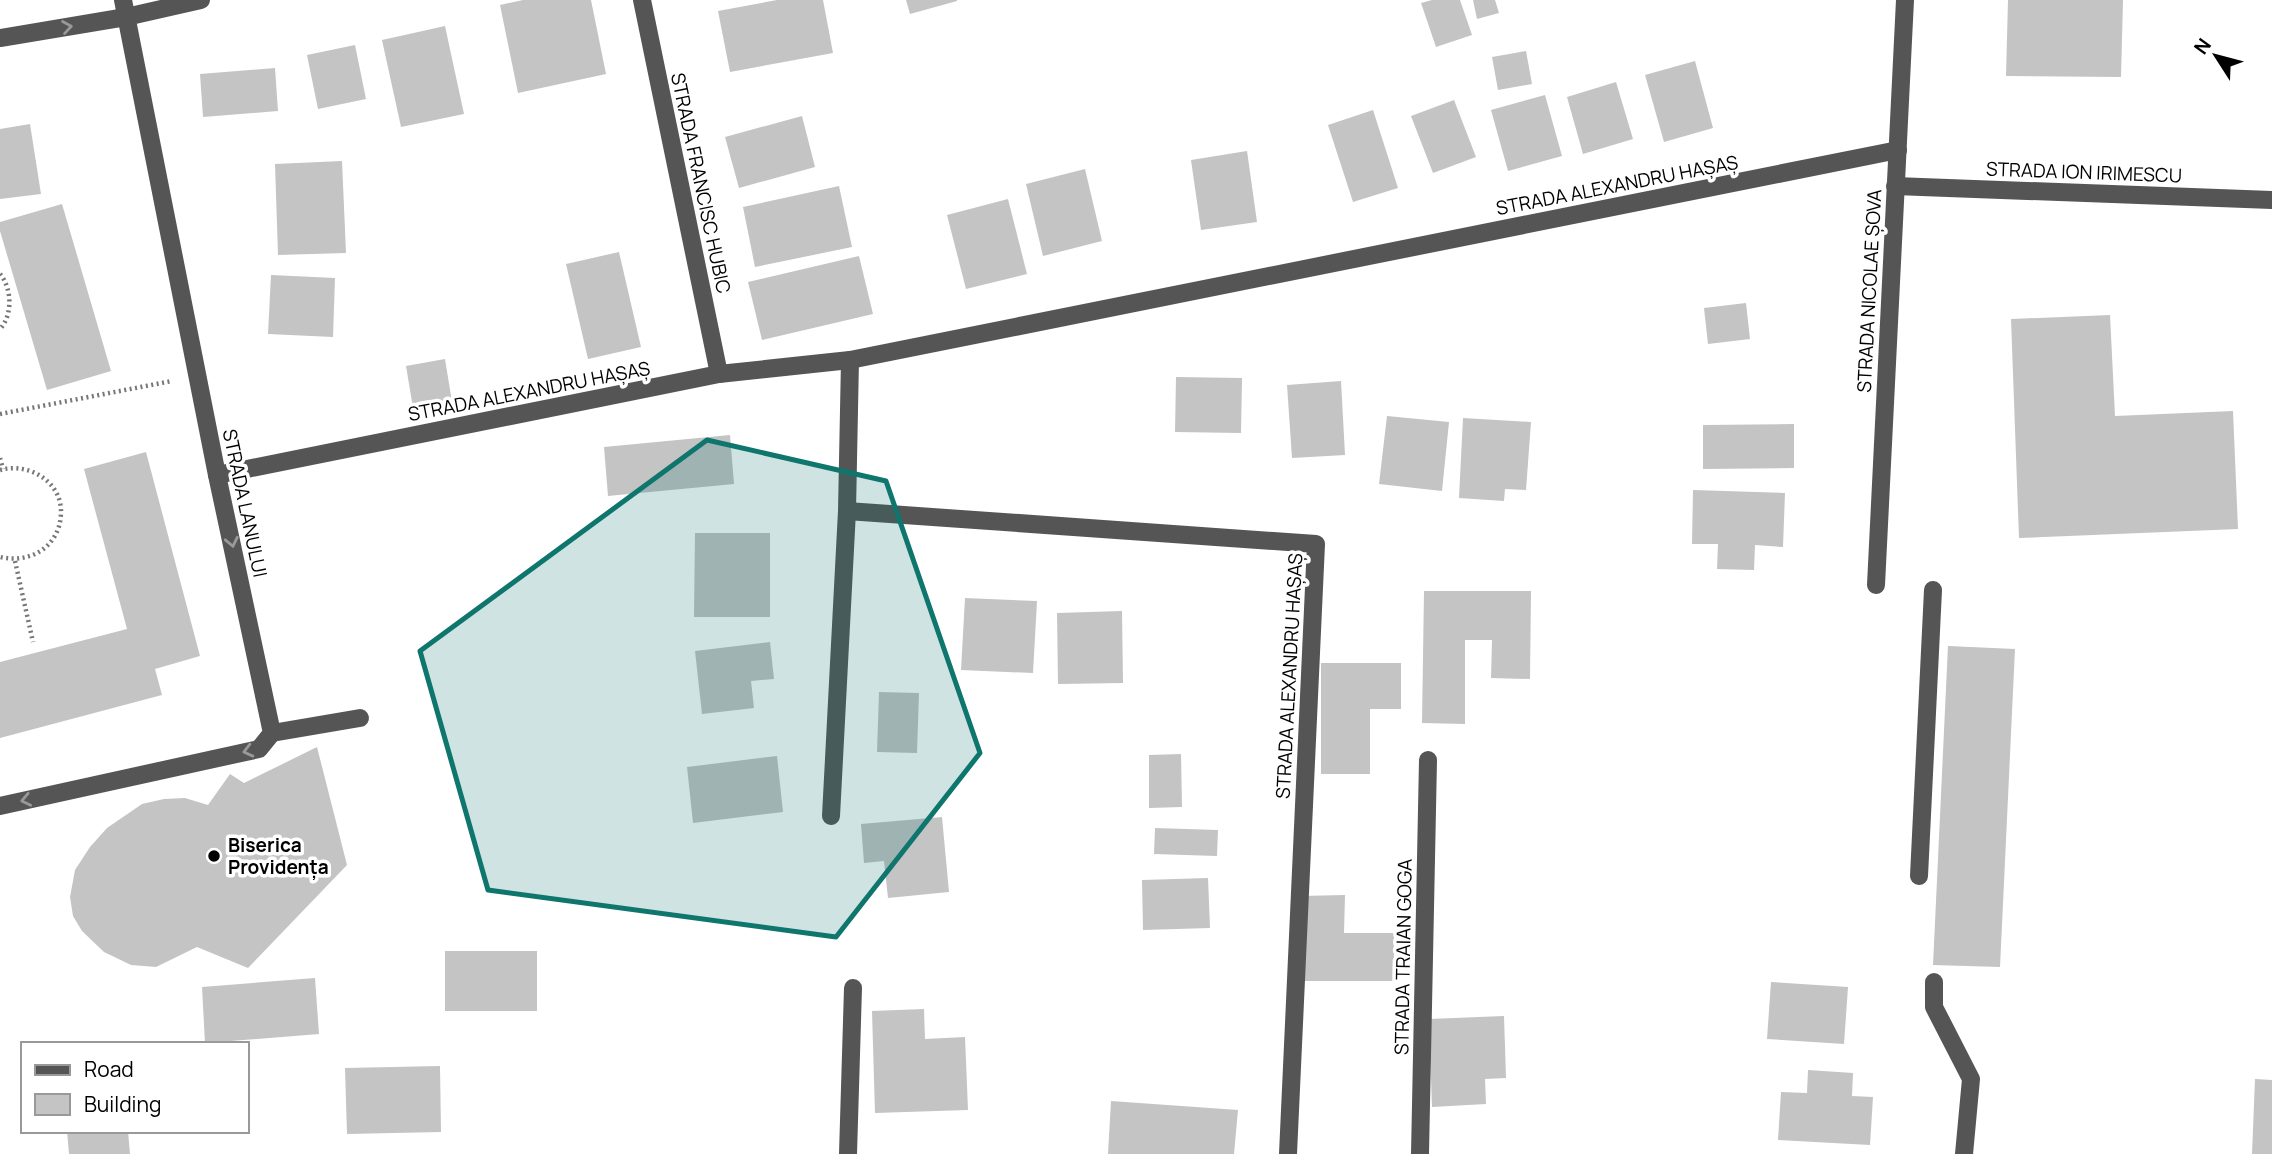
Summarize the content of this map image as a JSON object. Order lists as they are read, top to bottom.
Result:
{
  "streets": {
    "street": [
      "STRADA ION IRIMESCU",
      "STRADA FRANCISC HUBIC",
      "STRADA ALEXANDRU HAȘAȘ",
      "STRADA NICOLAE ȘOVA",
      "STRADA LANULUI",
      "STRADA TRAIAN GOGA"
    ]
  },
  "crossings": [
    ["STRADA ION IRIMESCU", "STRADA NICOLAE ȘOVA"],
    ["STRADA FRANCISC HUBIC", "STRADA ALEXANDRU HAȘAȘ"],
    ["STRADA ALEXANDRU HAȘAȘ", "STRADA NICOLAE ȘOVA"],
    ["STRADA ALEXANDRU HAȘAȘ", "STRADA LANULUI"]
  ],
  "one_way": ["STRADA LANULUI"],
  "places": ["Biserica Providența"],
  "legend": ["Road", "Building"],
  "north": "top left"
}
